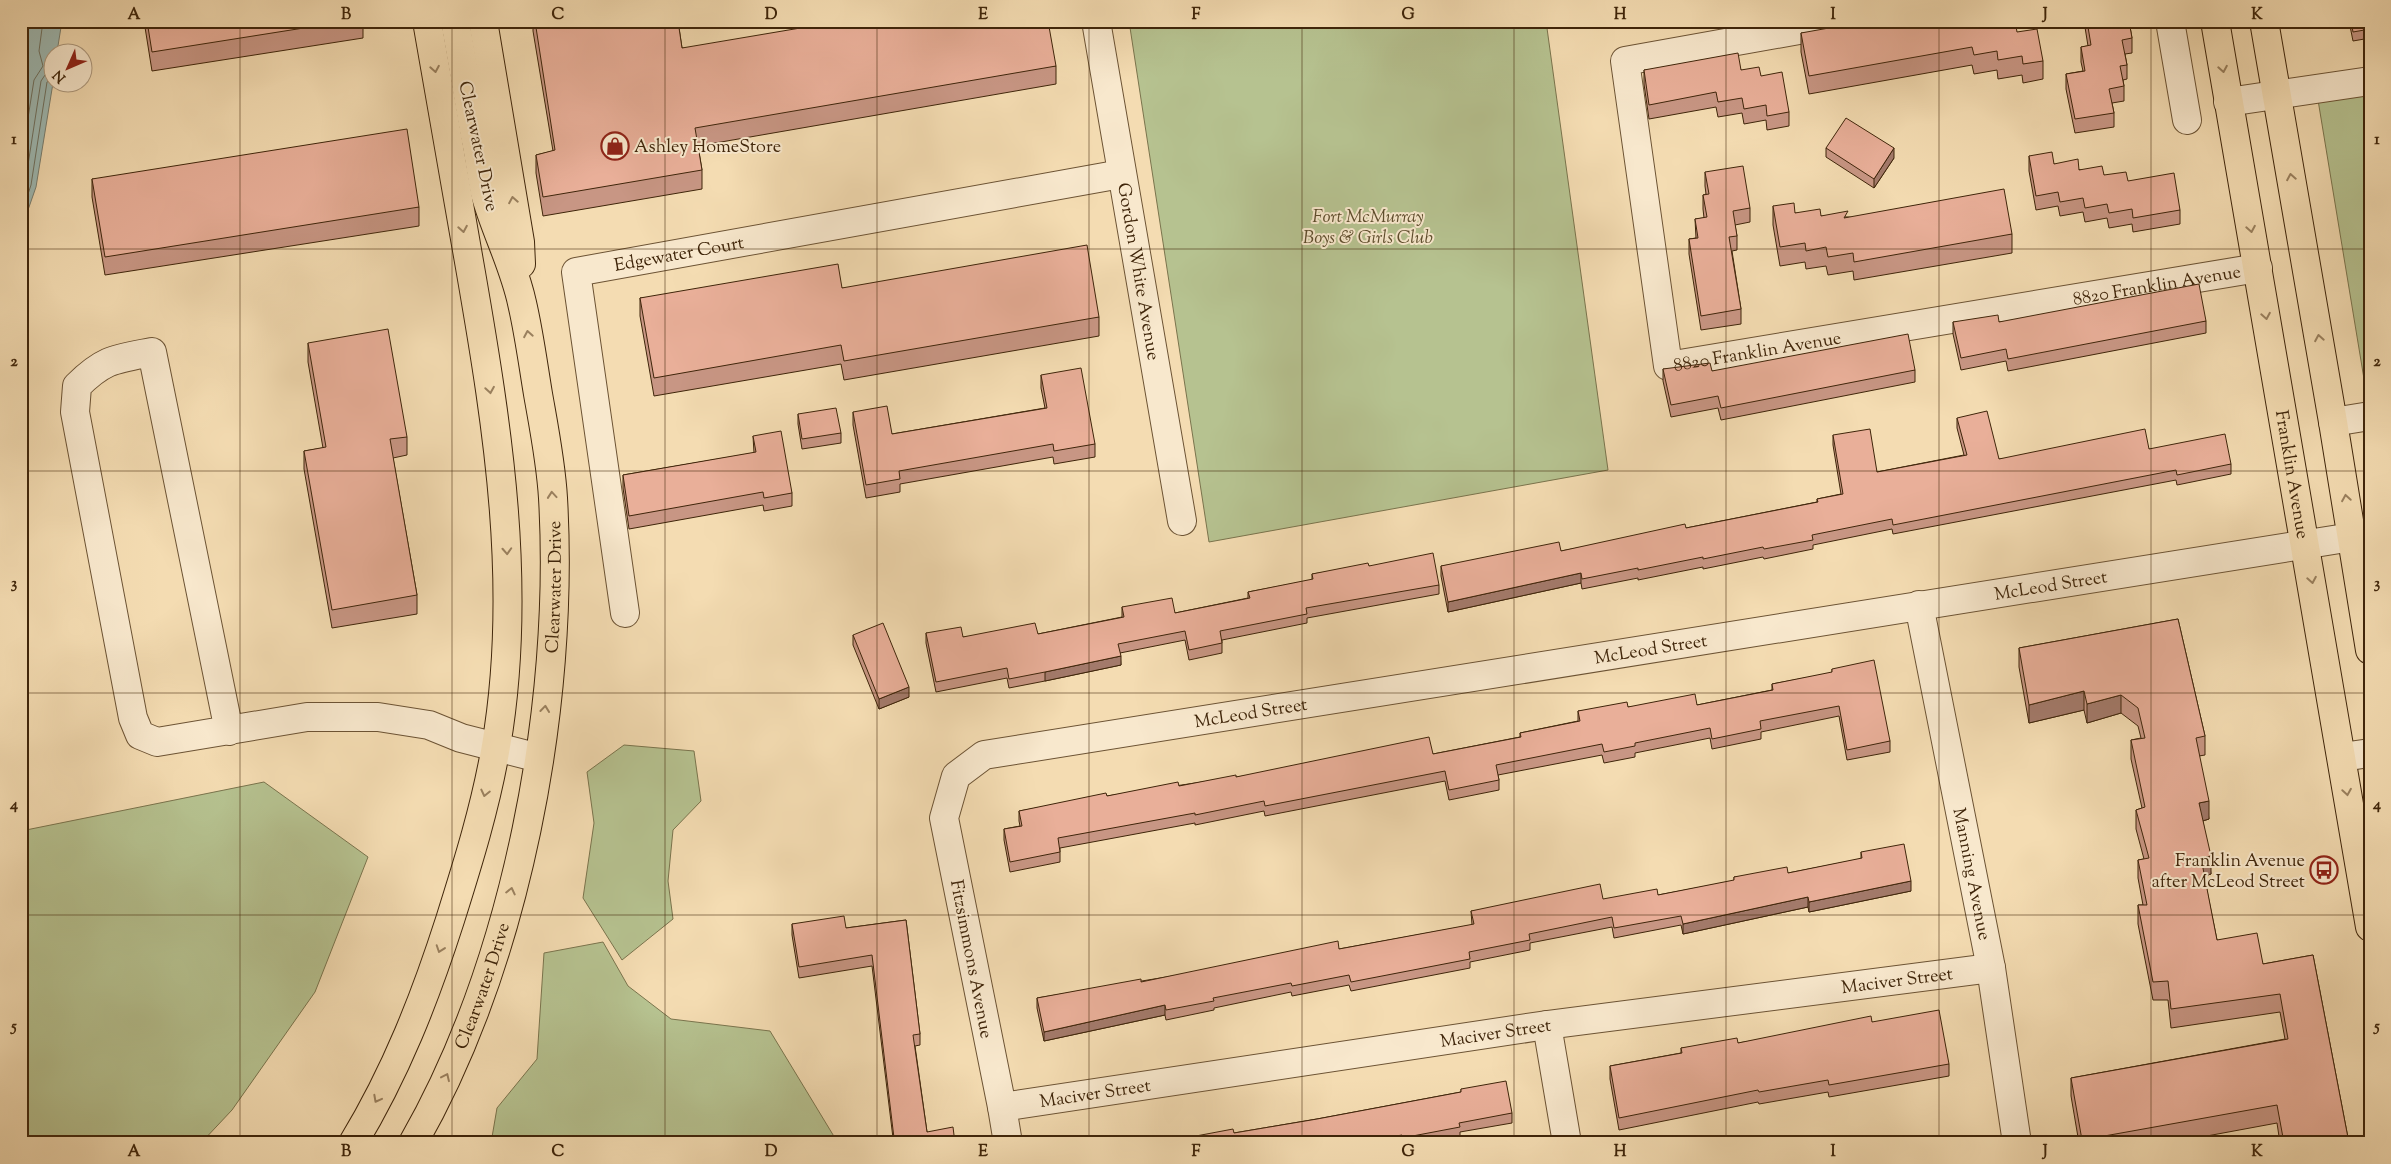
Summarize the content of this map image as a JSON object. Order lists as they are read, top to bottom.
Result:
{
  "streets": {
    "main road": ["Clearwater Drive", "Franklin Avenue"],
    "street": [
      "Edgewater Court",
      "Gordon White Avenue",
      "8820 Franklin Avenue",
      "McLeod Street",
      "Manning Avenue",
      "Fitzsimmons Avenue",
      "Maciver Street"
    ]
  },
  "crossings": [
    ["Edgewater Court", "Gordon White Avenue"],
    ["8820 Franklin Avenue", "Franklin Avenue"],
    ["Franklin Avenue", "McLeod Street"],
    ["McLeod Street", "Manning Avenue"],
    ["McLeod Street", "Fitzsimmons Avenue"],
    ["Manning Avenue", "Maciver Street"],
    ["Fitzsimmons Avenue", "Maciver Street"]
  ],
  "parks": ["Fort McMurray Boys & Girls Club"],
  "places": {
    "shop": ["Ashley HomeStore"],
    "bus stop": ["Franklin Avenue after McLeod Street"]
  },
  "north": "bottom left",
  "grid": {
    "columns": [
      "A",
      "B",
      "C",
      "D",
      "E",
      "F",
      "G",
      "H",
      "I",
      "J",
      "K"
    ],
    "rows": [
      "1",
      "2",
      "3",
      "4",
      "5"
    ]
  }
}
